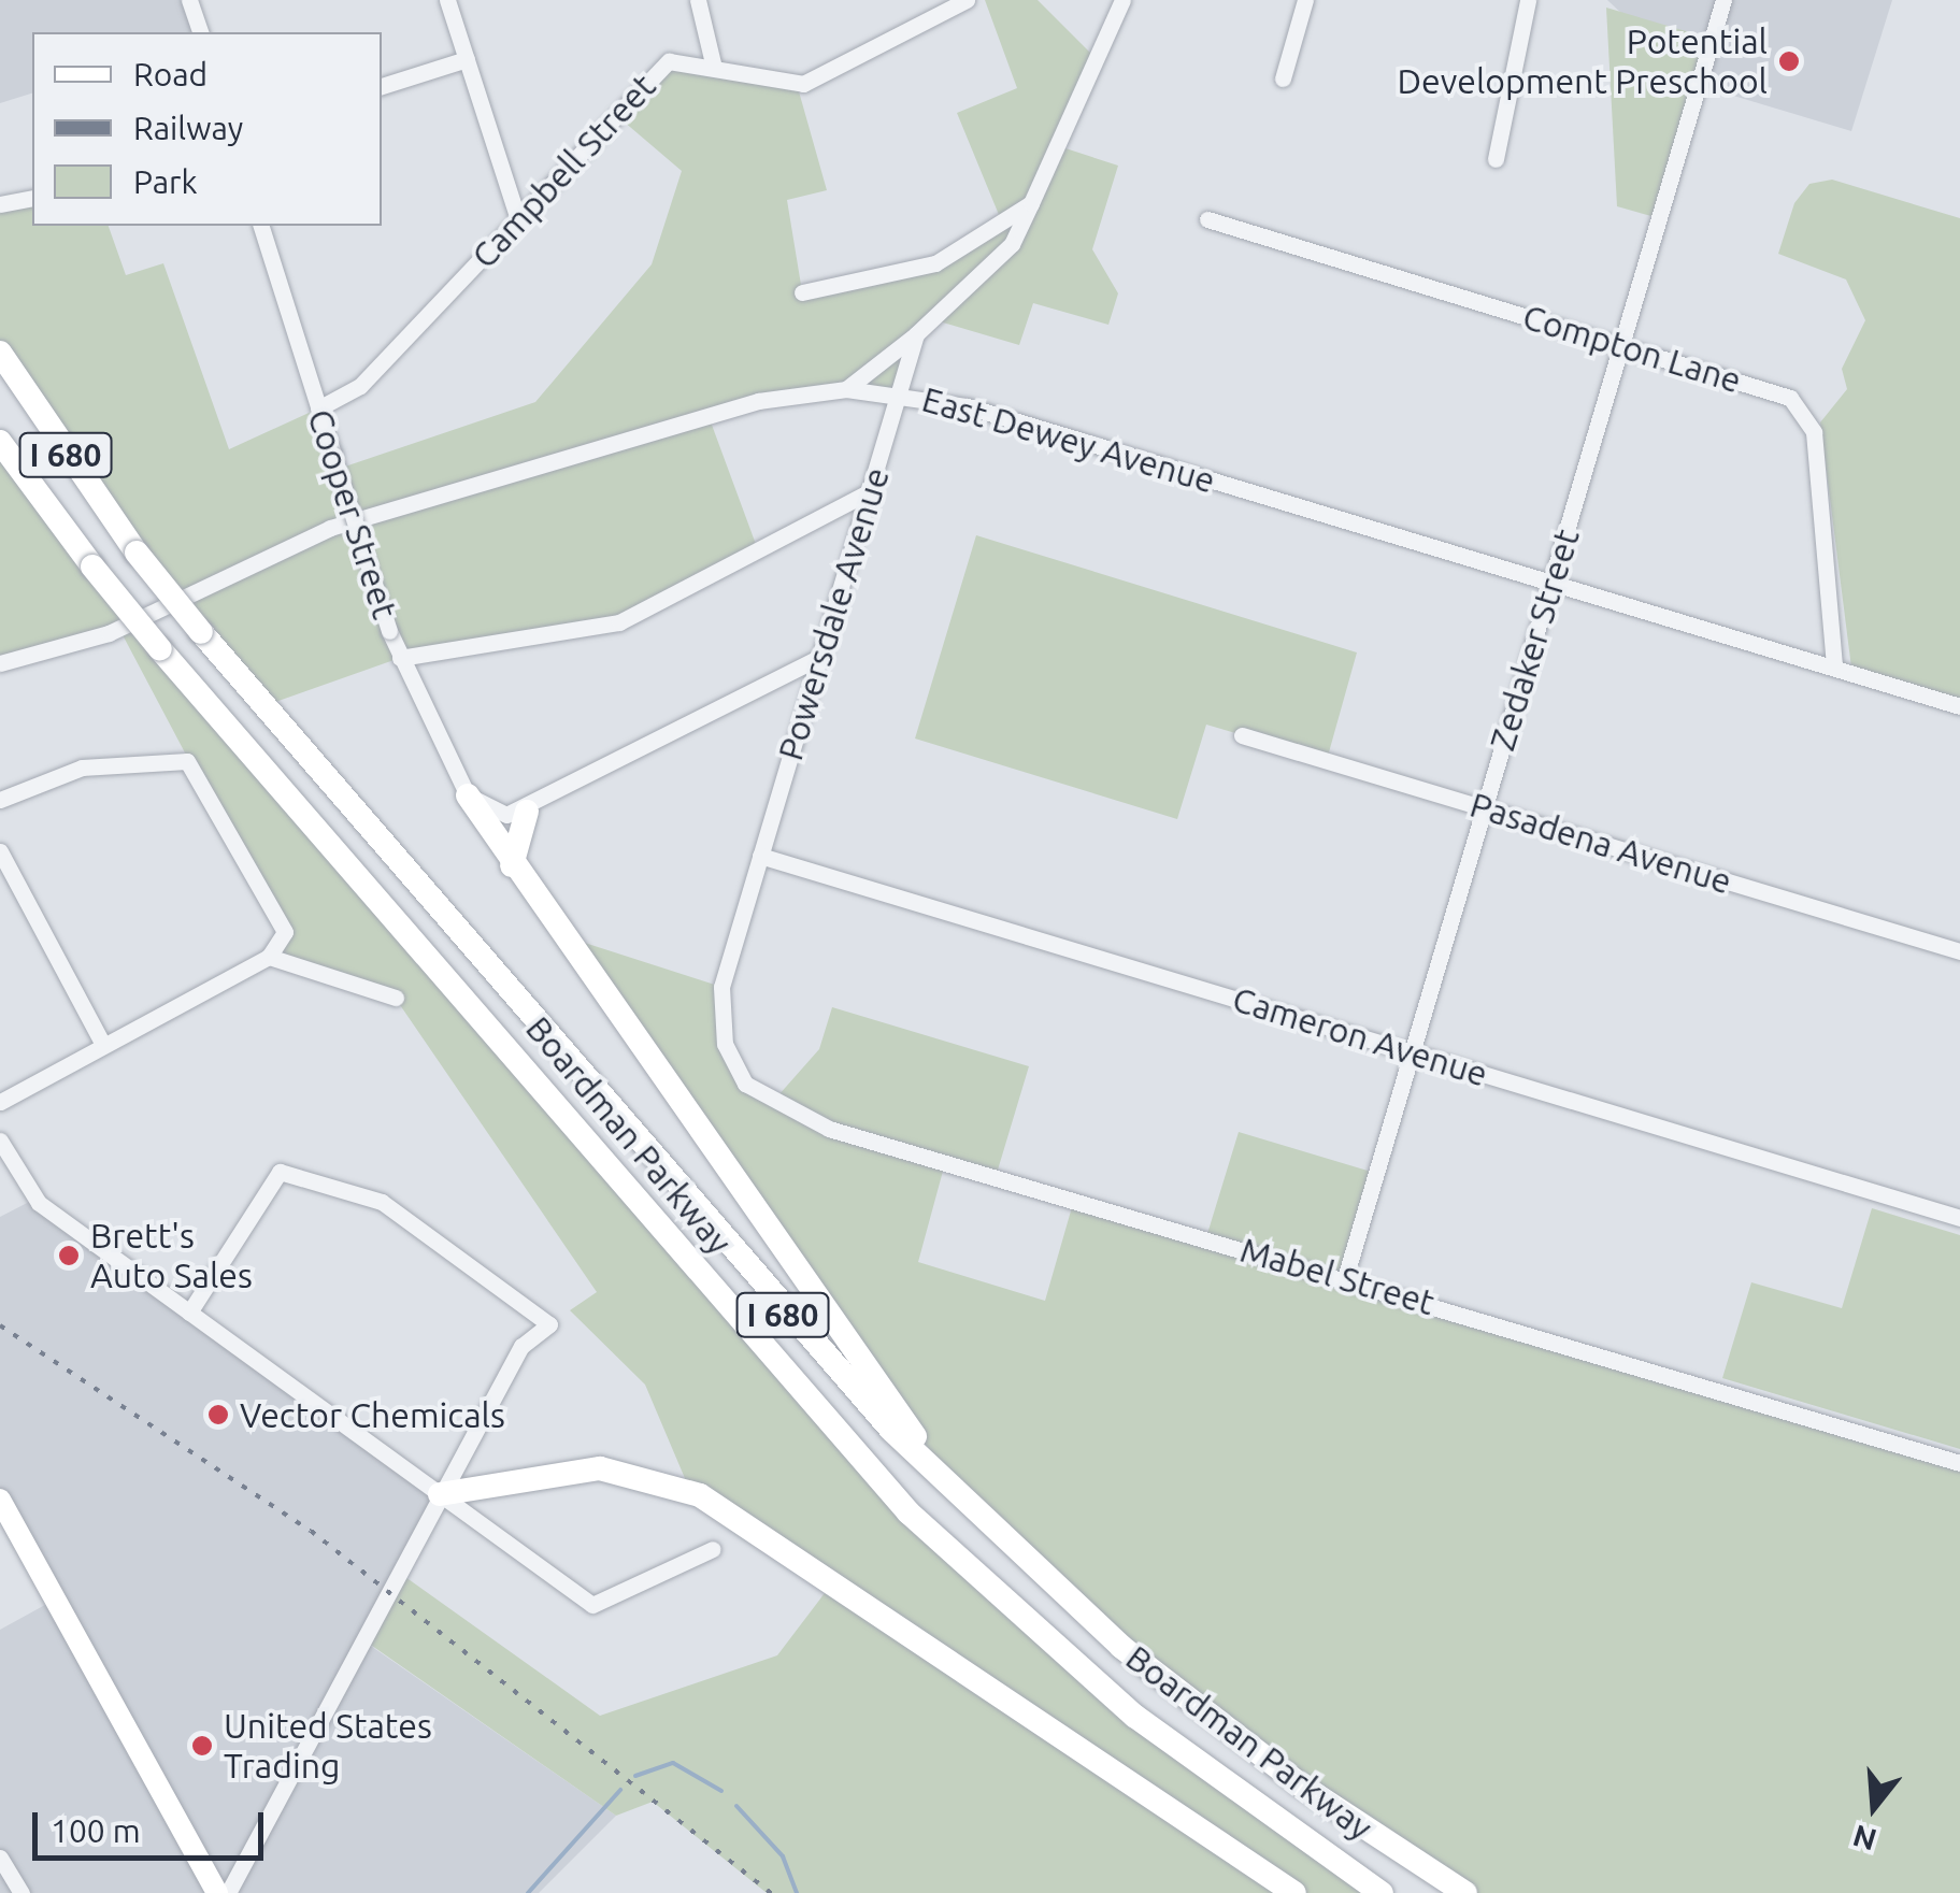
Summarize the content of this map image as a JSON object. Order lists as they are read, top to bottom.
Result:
{
  "streets": {
    "highway": ["I 680", "Boardman Parkway"],
    "street": [
      "Campbell Street",
      "Compton Lane",
      "East Dewey Avenue",
      "Cooper Street",
      "Powersdale Avenue",
      "Zedaker Street",
      "Pasadena Avenue",
      "Cameron Avenue",
      "Mabel Street"
    ]
  },
  "crossings": [
    ["Campbell Street", "Cooper Street"],
    ["Compton Lane", "East Dewey Avenue"],
    ["Compton Lane", "Zedaker Street"],
    ["East Dewey Avenue", "Powersdale Avenue"],
    ["East Dewey Avenue", "Zedaker Street"],
    ["Powersdale Avenue", "Cameron Avenue"],
    ["Powersdale Avenue", "Mabel Street"],
    ["Zedaker Street", "Pasadena Avenue"],
    ["Zedaker Street", "Cameron Avenue"],
    ["Zedaker Street", "Mabel Street"]
  ],
  "places": [
    "Potential Development Preschool",
    "Brett's Auto Sales",
    "Vector Chemicals",
    "United States Trading"
  ],
  "legend": ["Road", "Railway", "Park"],
  "scale_bar": "100 m",
  "north": "bottom"
}
